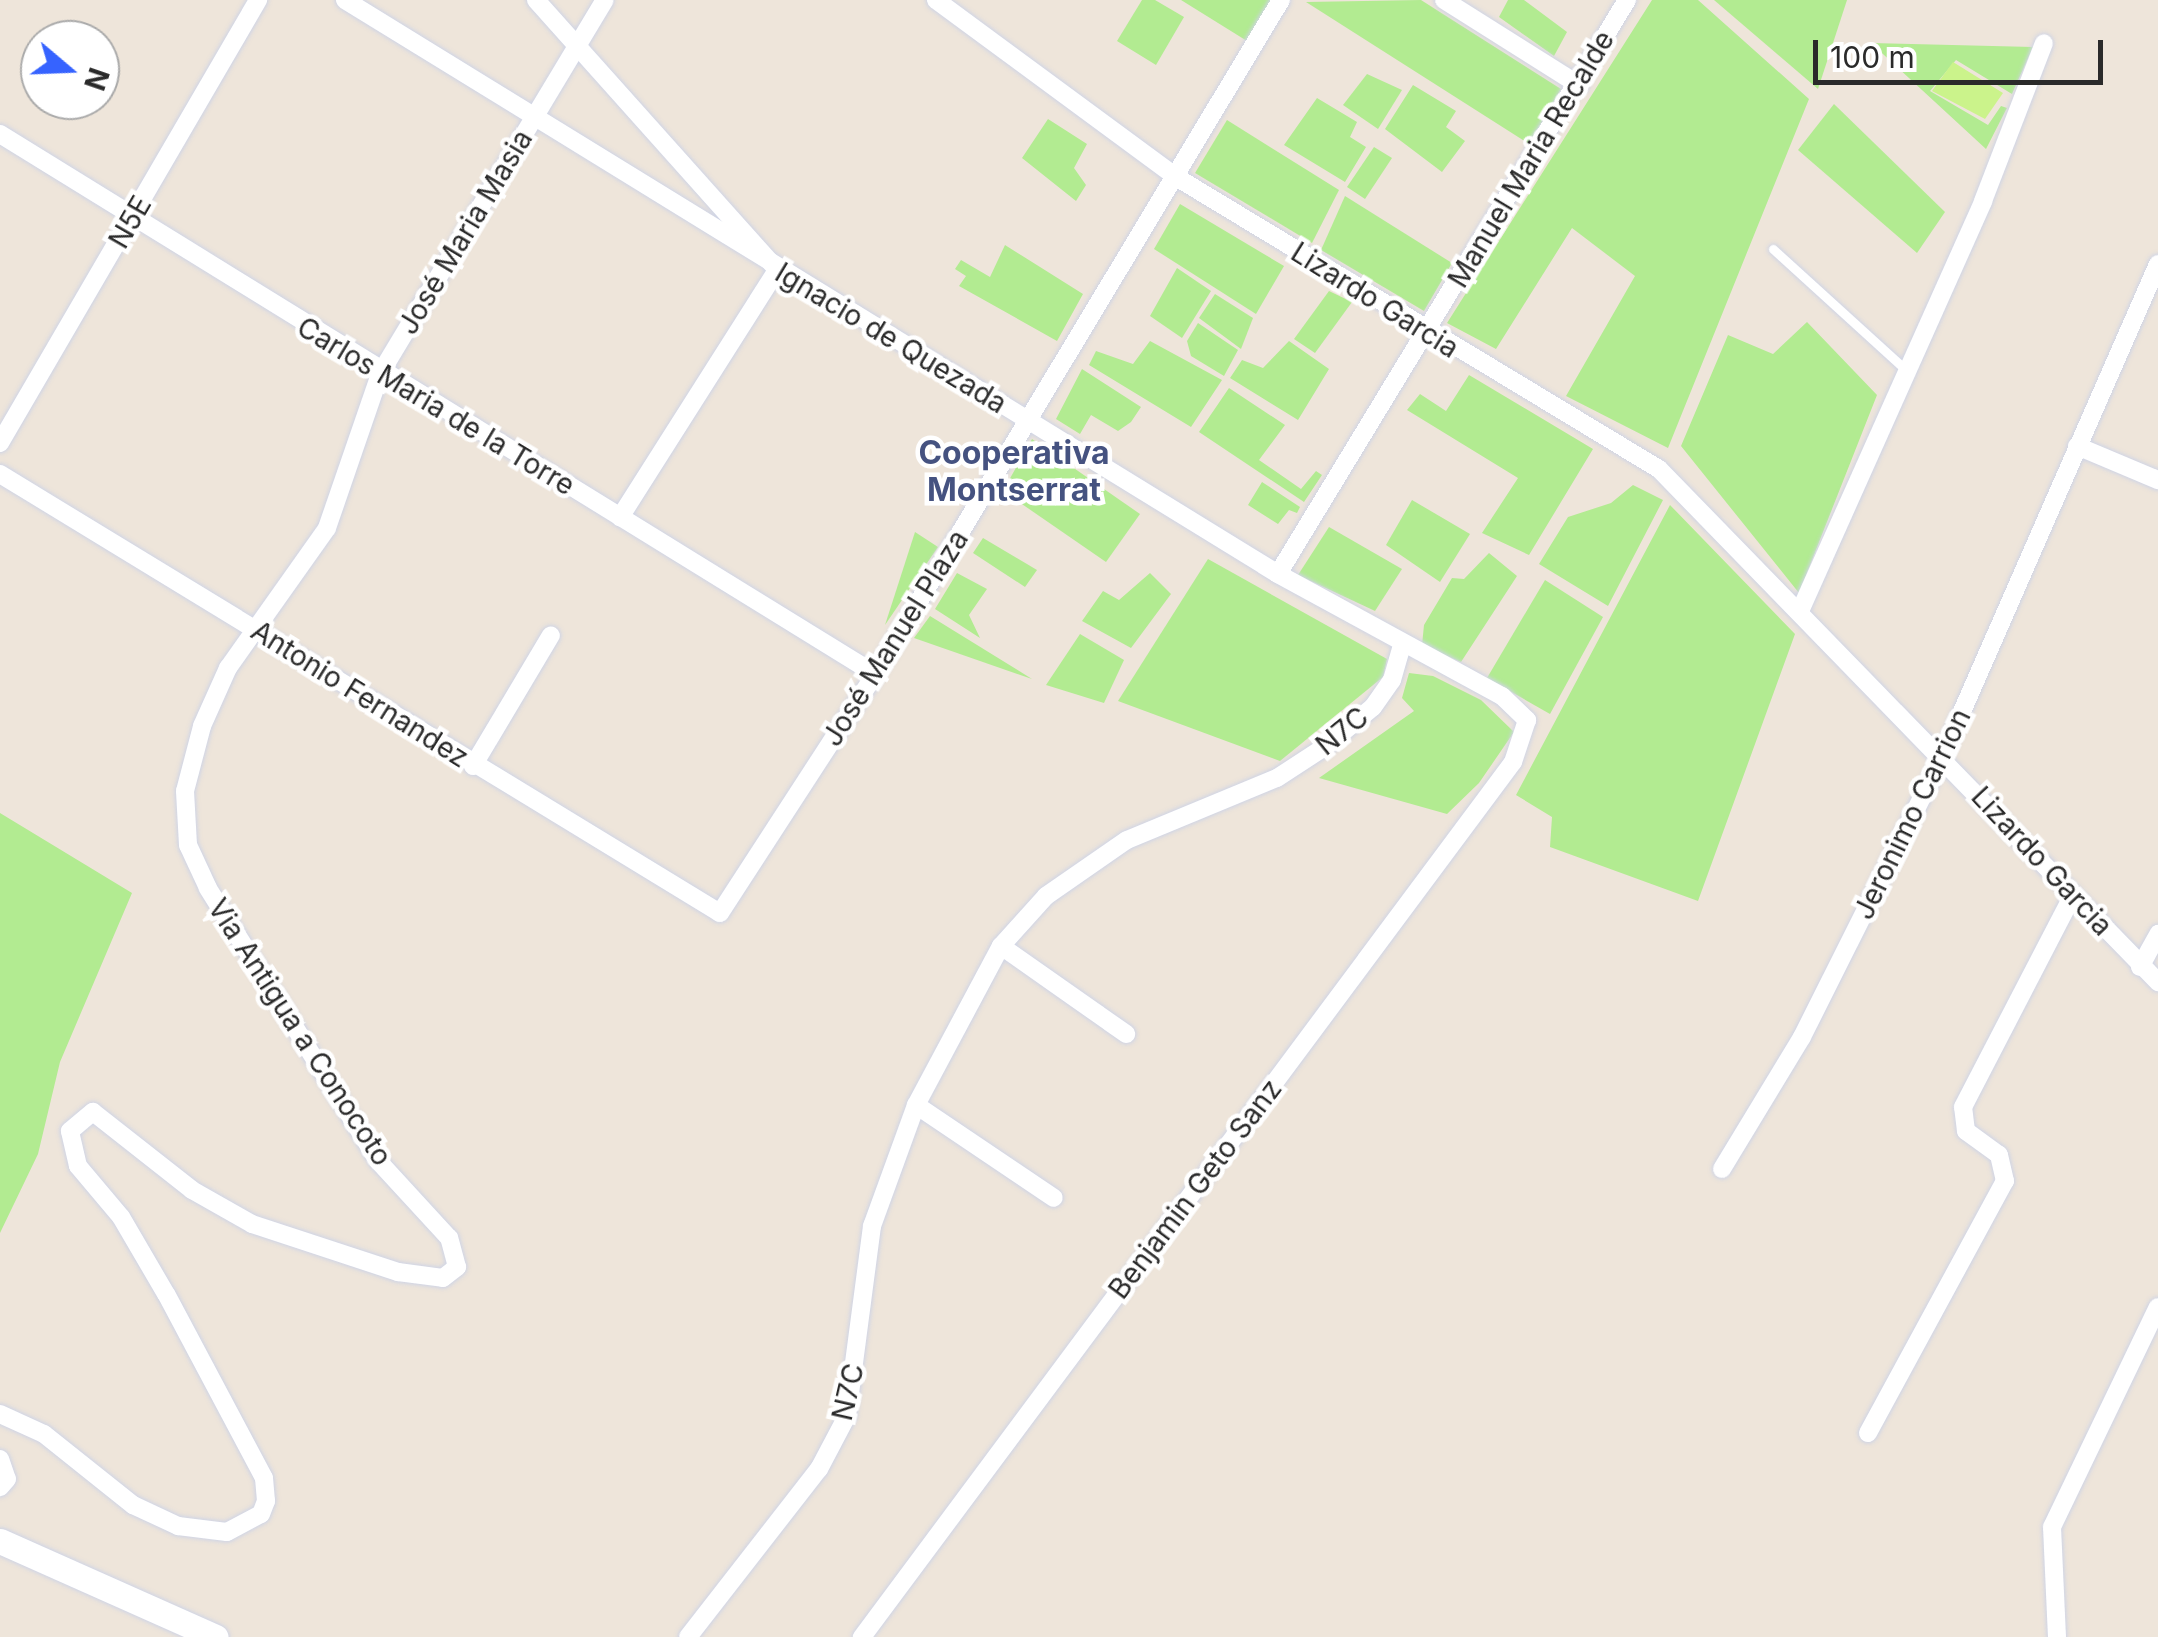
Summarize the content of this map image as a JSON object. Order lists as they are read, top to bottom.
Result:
{
  "streets": {
    "street": [
      "Manuel Maria Recalde",
      "N5E",
      "José Maria Masia",
      "Lizardo Garcia",
      "Ignacio de Quezada",
      "Carlos Maria de la Torre",
      "José Manuel Plaza",
      "Antonio Fernandez",
      "N7C",
      "Jeronimo Carrion",
      "Via Antigua a Conocoto",
      "Benjamin Geto Sanz"
    ]
  },
  "crossings": [
    ["Manuel Maria Recalde", "Lizardo Garcia"],
    ["Manuel Maria Recalde", "Ignacio de Quezada"],
    ["N5E", "Carlos Maria de la Torre"],
    ["José Maria Masia", "Ignacio de Quezada"],
    ["José Maria Masia", "Carlos Maria de la Torre"],
    ["José Maria Masia", "Antonio Fernandez"],
    ["José Maria Masia", "Via Antigua a Conocoto"],
    ["Lizardo Garcia", "José Manuel Plaza"],
    ["Lizardo Garcia", "Jeronimo Carrion"],
    ["Ignacio de Quezada", "José Manuel Plaza"],
    ["Ignacio de Quezada", "N7C"],
    ["Ignacio de Quezada", "Benjamin Geto Sanz"],
    ["Carlos Maria de la Torre", "José Manuel Plaza"],
    ["José Manuel Plaza", "Antonio Fernandez"],
    ["Antonio Fernandez", "Via Antigua a Conocoto"]
  ],
  "districts": ["Cooperativa Montserrat"],
  "scale_bar": "100 m",
  "north": "right"
}
